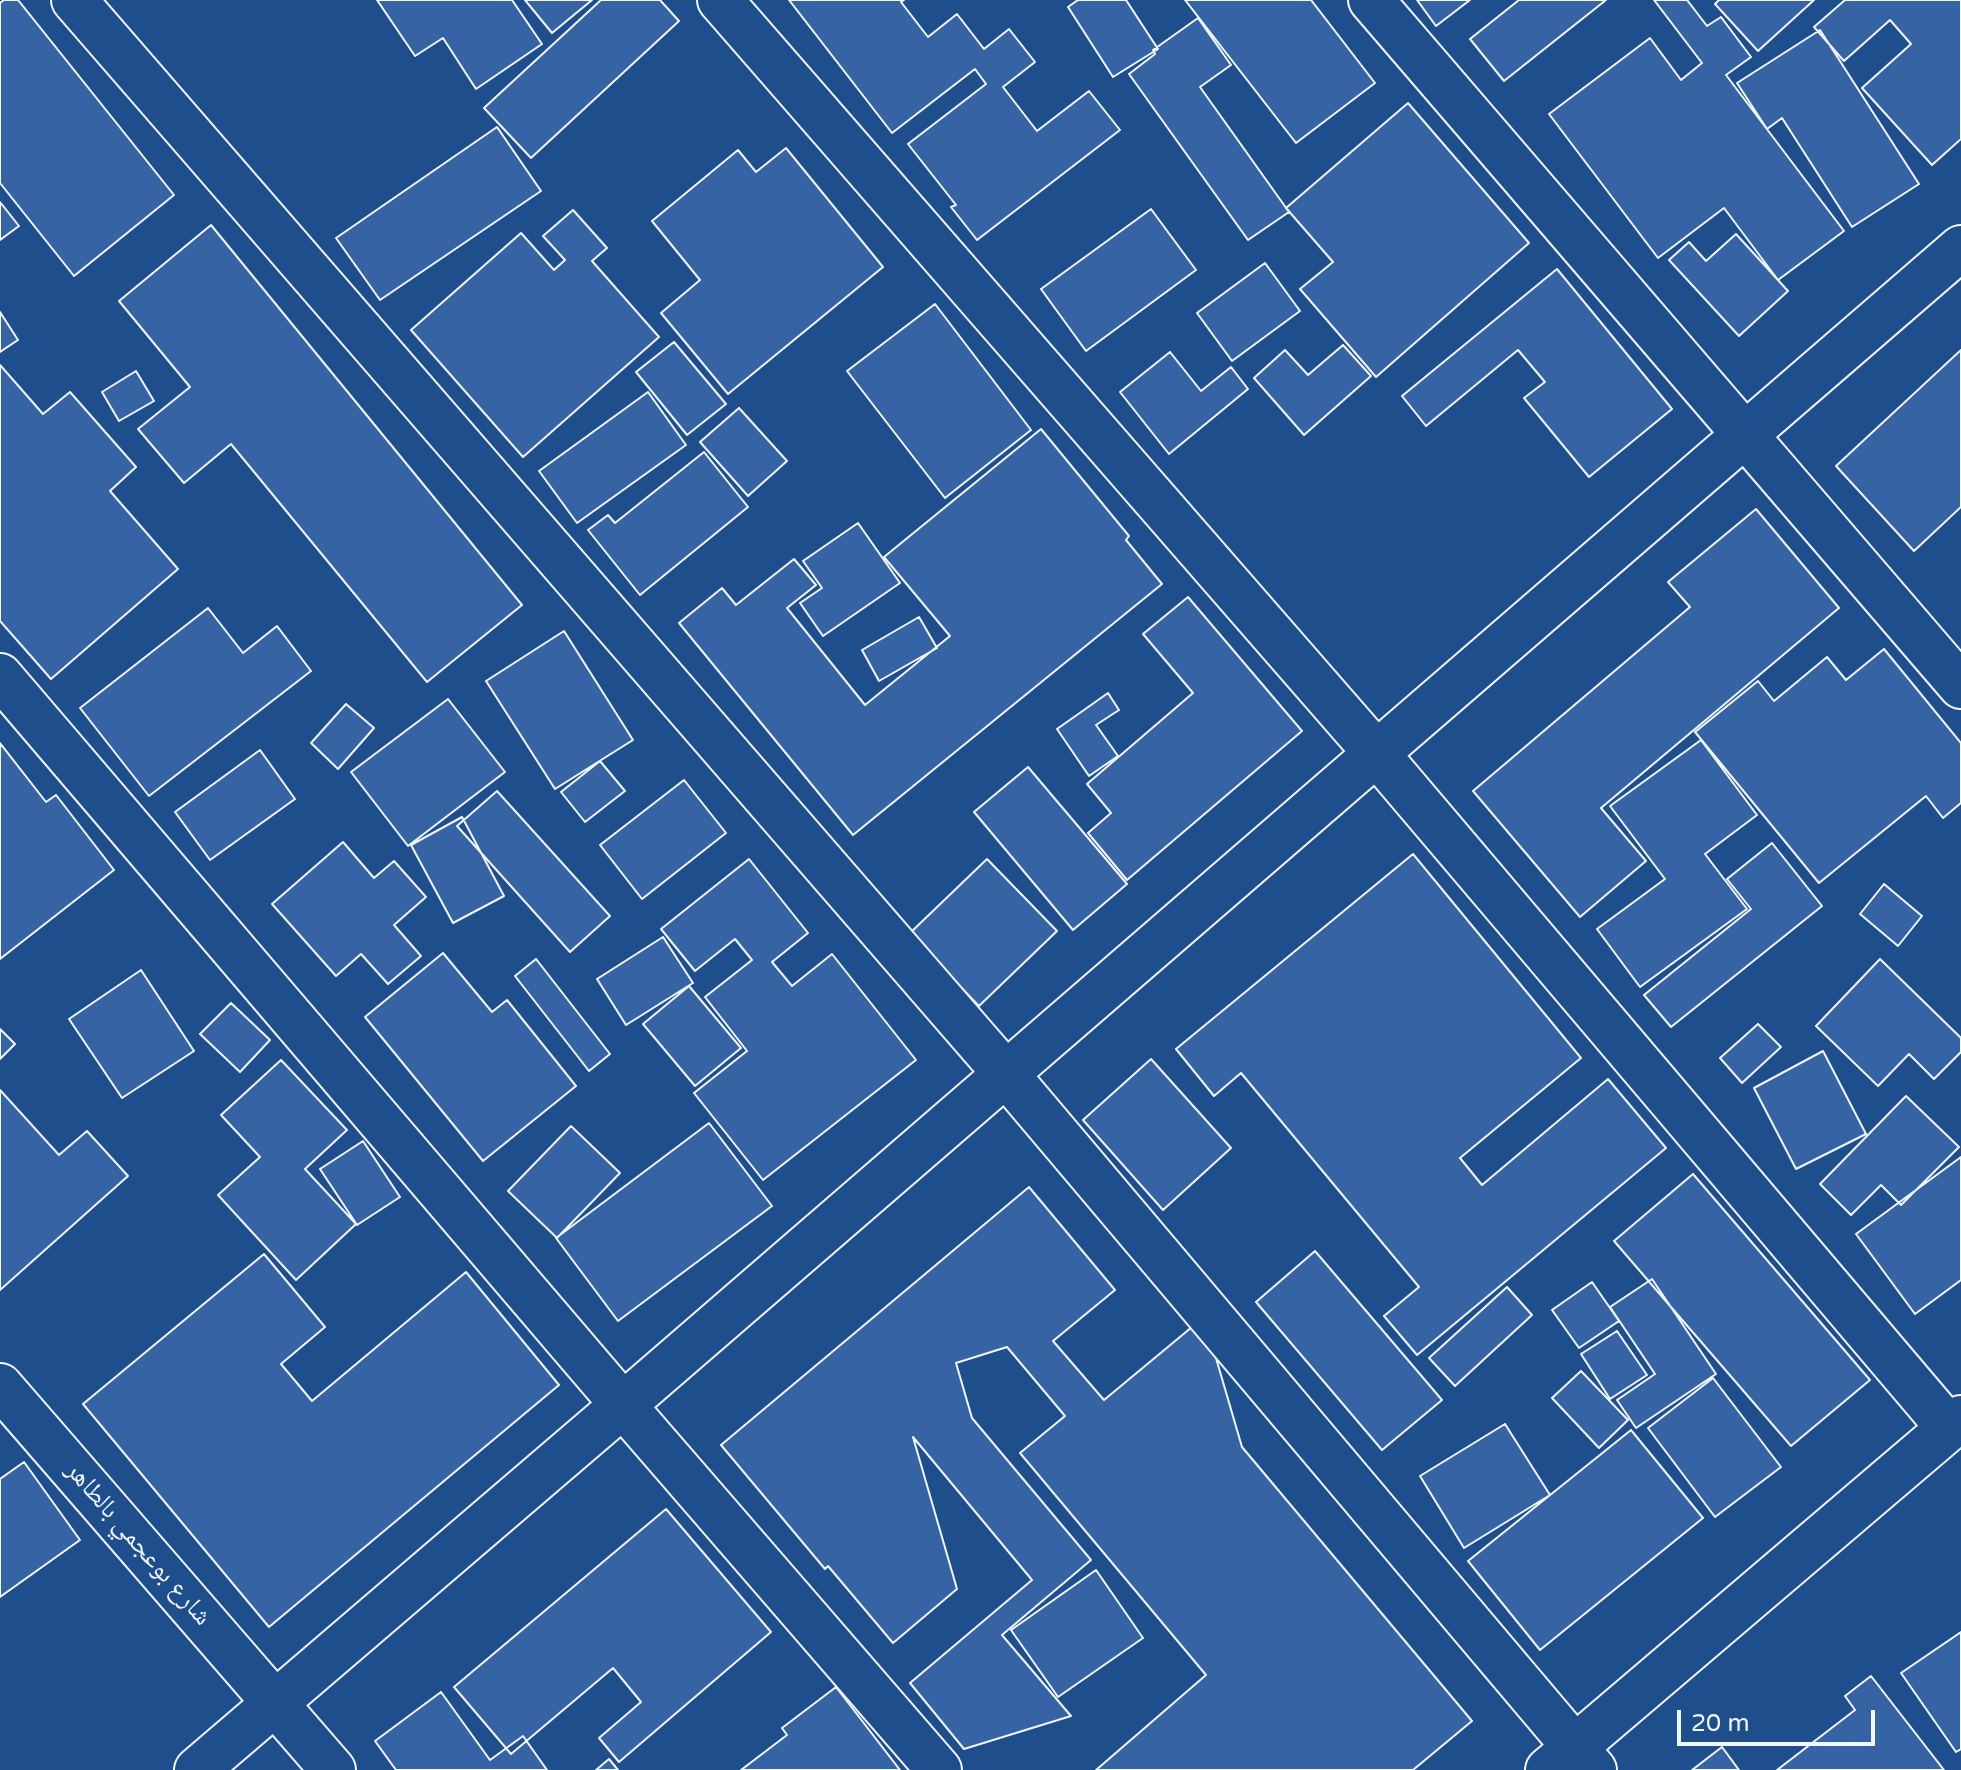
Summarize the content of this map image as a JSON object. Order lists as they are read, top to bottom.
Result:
{
  "streets": {
    "street": ["شارع بوعجمي بالطاهر"]
  },
  "scale_bar": "20 m"
}
